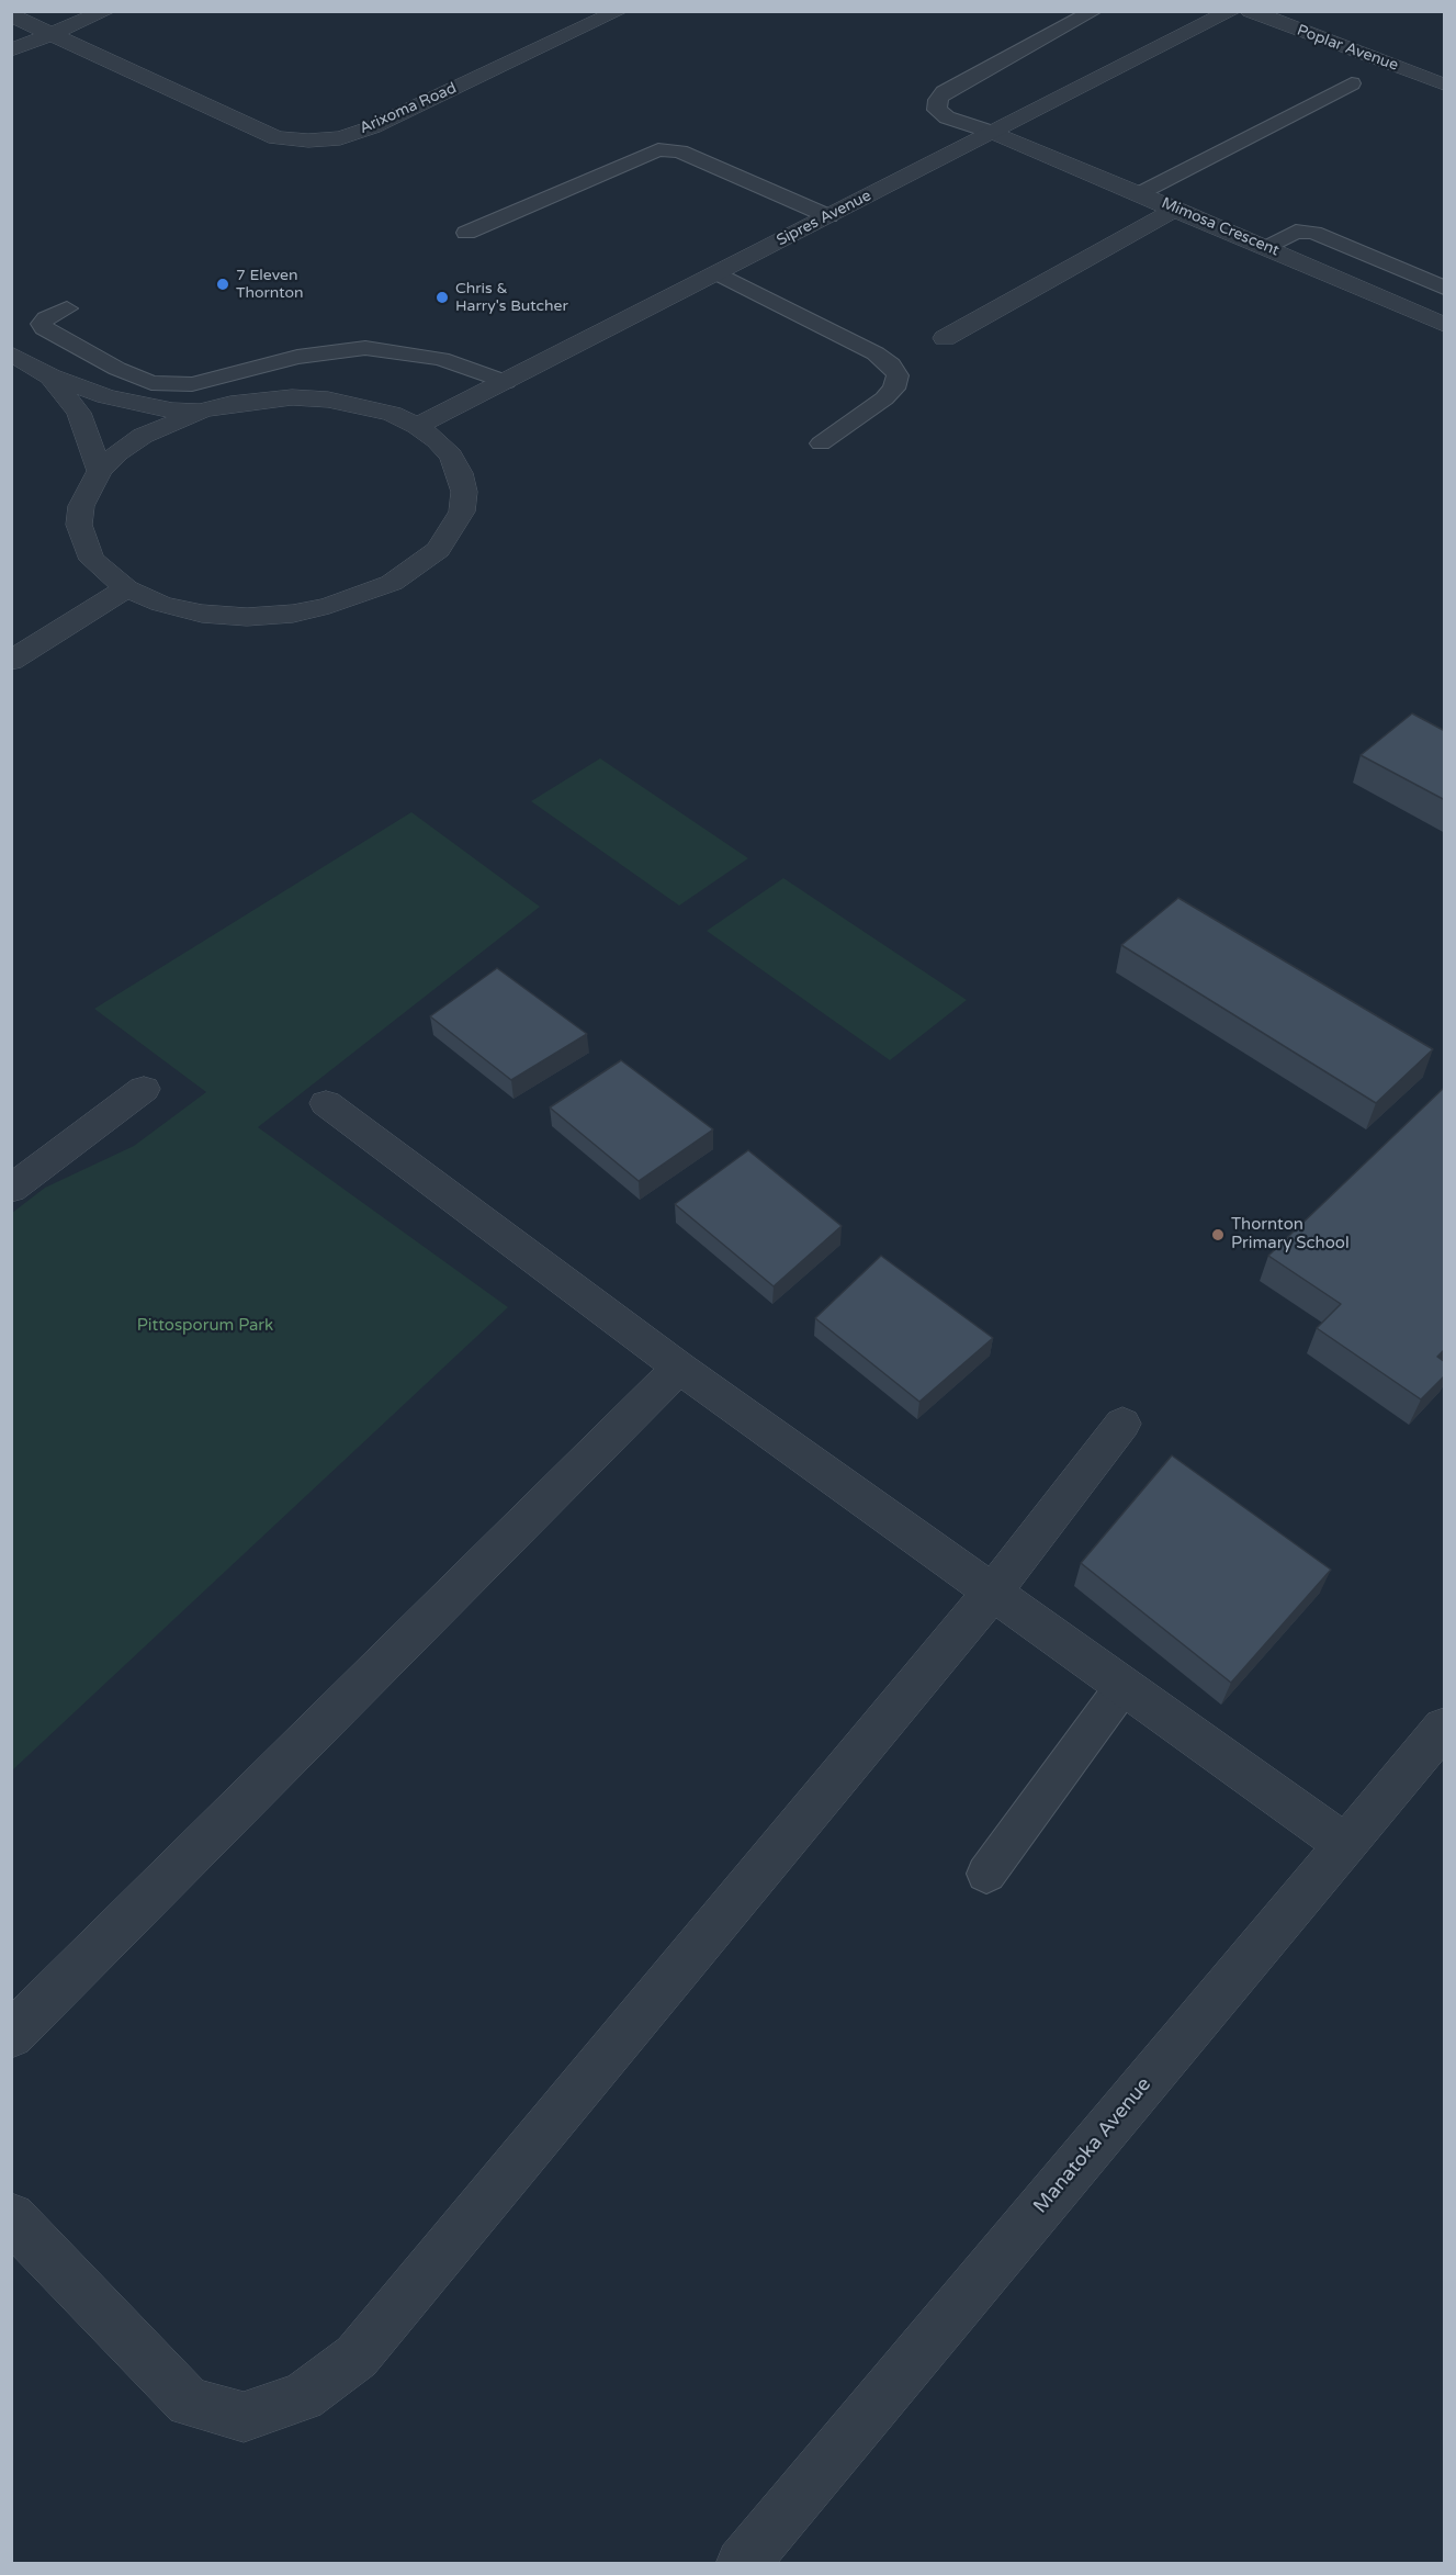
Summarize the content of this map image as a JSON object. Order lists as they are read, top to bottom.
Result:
{
  "streets": {
    "street": [
      "Poplar Avenue",
      "Arixoma Road",
      "Sipres Avenue",
      "Mimosa Crescent",
      "Manatoka Avenue"
    ]
  },
  "crossings": [
    ["Sipres Avenue", "Mimosa Crescent"]
  ],
  "parks": ["Pittosporum Park"],
  "places": ["7 Eleven Thornton", "Chris & Harry's Butcher", "Thornton Primary School"]
}
